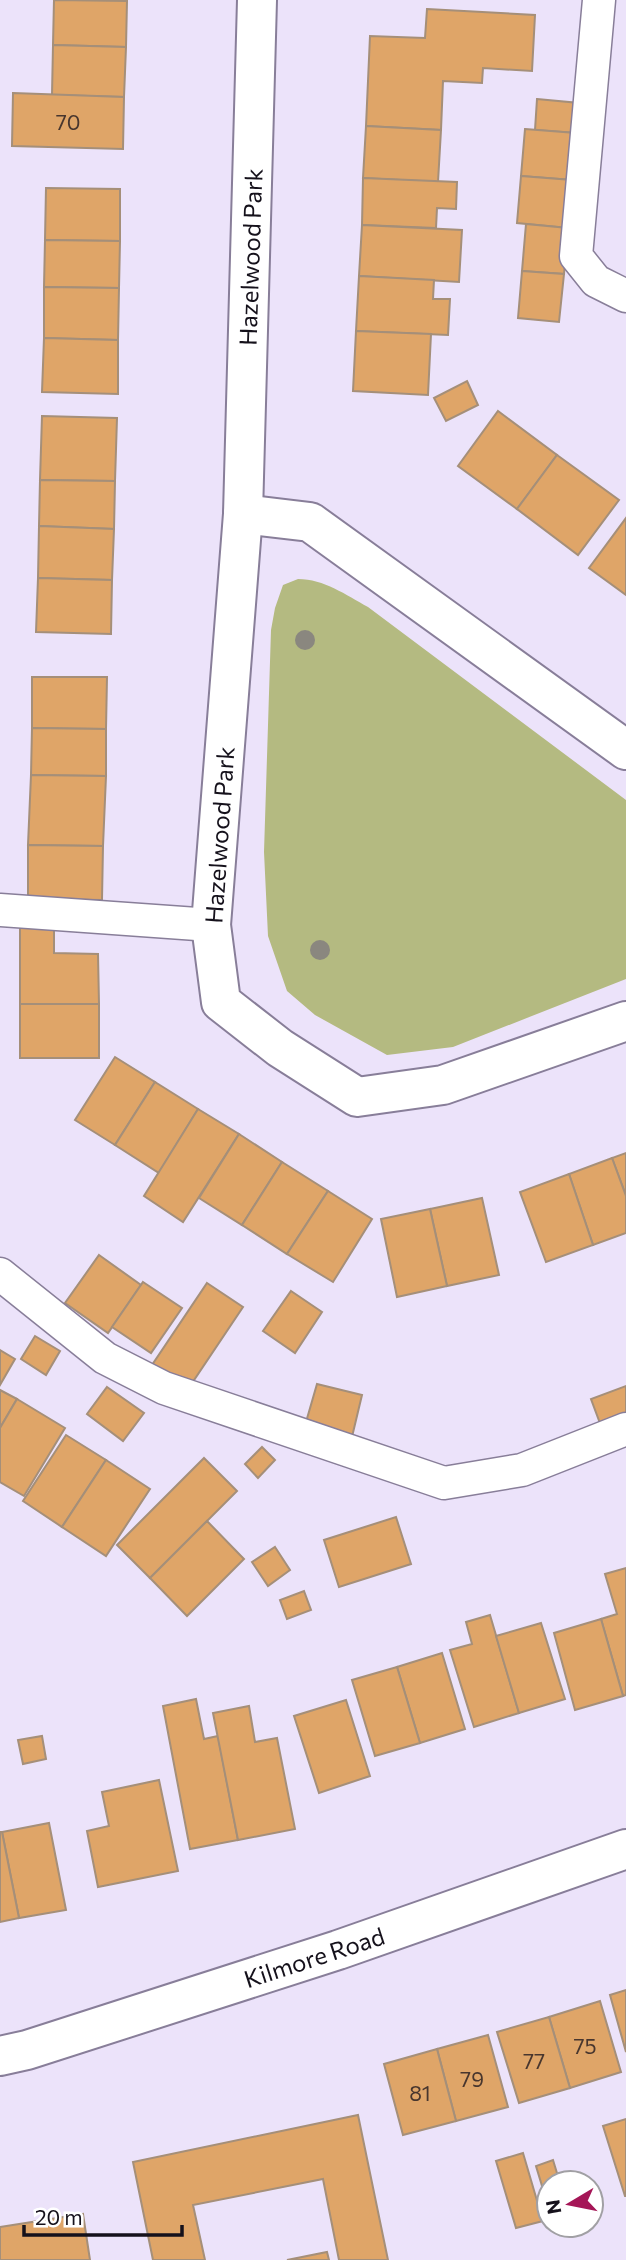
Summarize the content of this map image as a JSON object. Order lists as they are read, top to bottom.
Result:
{
  "streets": {
    "street": ["Hazelwood Park", "Kilmore Road"]
  },
  "house_numbers": [
    "70",
    "75",
    "77",
    "79",
    "81"
  ],
  "scale_bar": "20 m",
  "north": "left"
}
